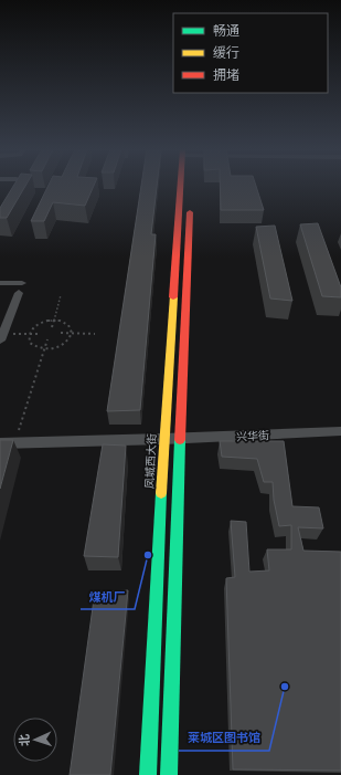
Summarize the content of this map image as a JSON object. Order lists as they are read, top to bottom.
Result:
{
  "streets": {
    "main road": ["凤城西大街"],
    "street": ["兴华街"]
  },
  "crossings": [
    ["兴华街", "凤城西大街"]
  ],
  "places": ["煤机厂", "莱城区图书馆"],
  "legend": ["畅通", "缓行", "拥堵"],
  "north": "left"
}
